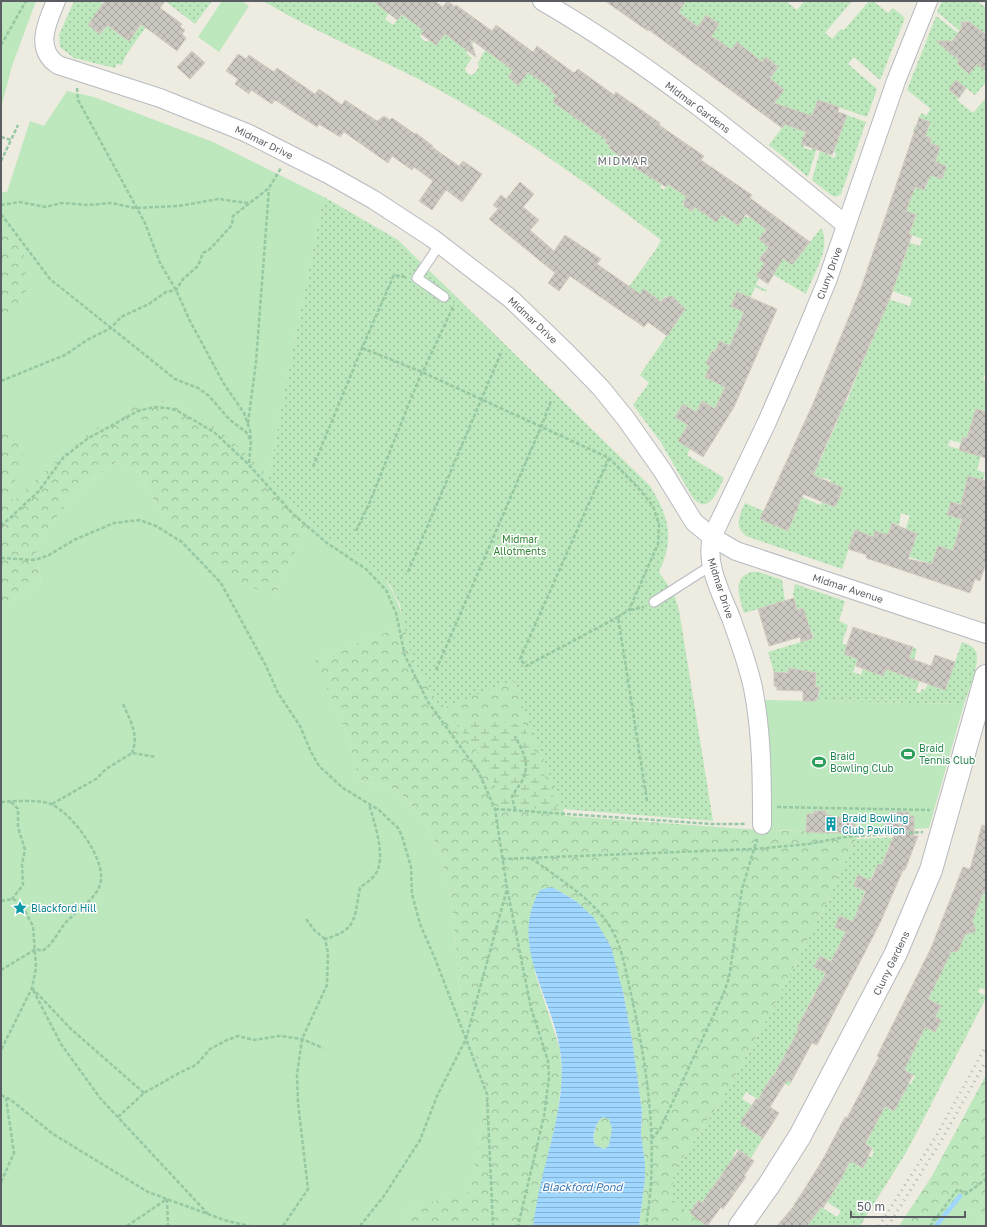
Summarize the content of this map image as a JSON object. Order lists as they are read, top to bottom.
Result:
{
  "streets": {
    "street": [
      "Midmar Gardens",
      "Midmar Drive",
      "Cluny Drive",
      "Midmar Avenue",
      "Cluny Gardens"
    ]
  },
  "crossings": [
    ["Midmar Gardens", "Cluny Drive"],
    ["Midmar Drive", "Cluny Drive"],
    ["Midmar Drive", "Midmar Avenue"],
    ["Cluny Drive", "Midmar Avenue"]
  ],
  "districts": ["MIDMAR"],
  "water": ["Blackford Pond"],
  "parks": ["Midmar Allotments"],
  "places": {
    "sports": ["Braid Tennis Club", "Braid Bowling Club"],
    "building": ["Braid Bowling Club Pavilion"],
    "place": ["Blackford Hill"]
  },
  "scale_bar": "50 m"
}
